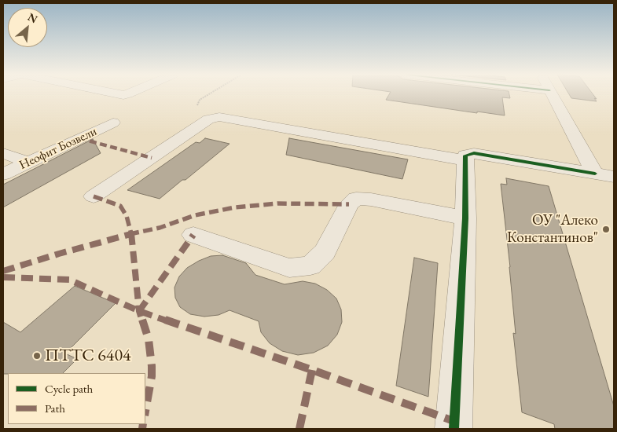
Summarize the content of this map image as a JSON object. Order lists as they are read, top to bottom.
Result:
{
  "streets": {
    "street": ["Неофит Бозвели"]
  },
  "places": ["ОУ \"Алеко Константинов\"", "ПТТС 6404"],
  "legend": ["Cycle path", "Path"],
  "north": "top right"
}
